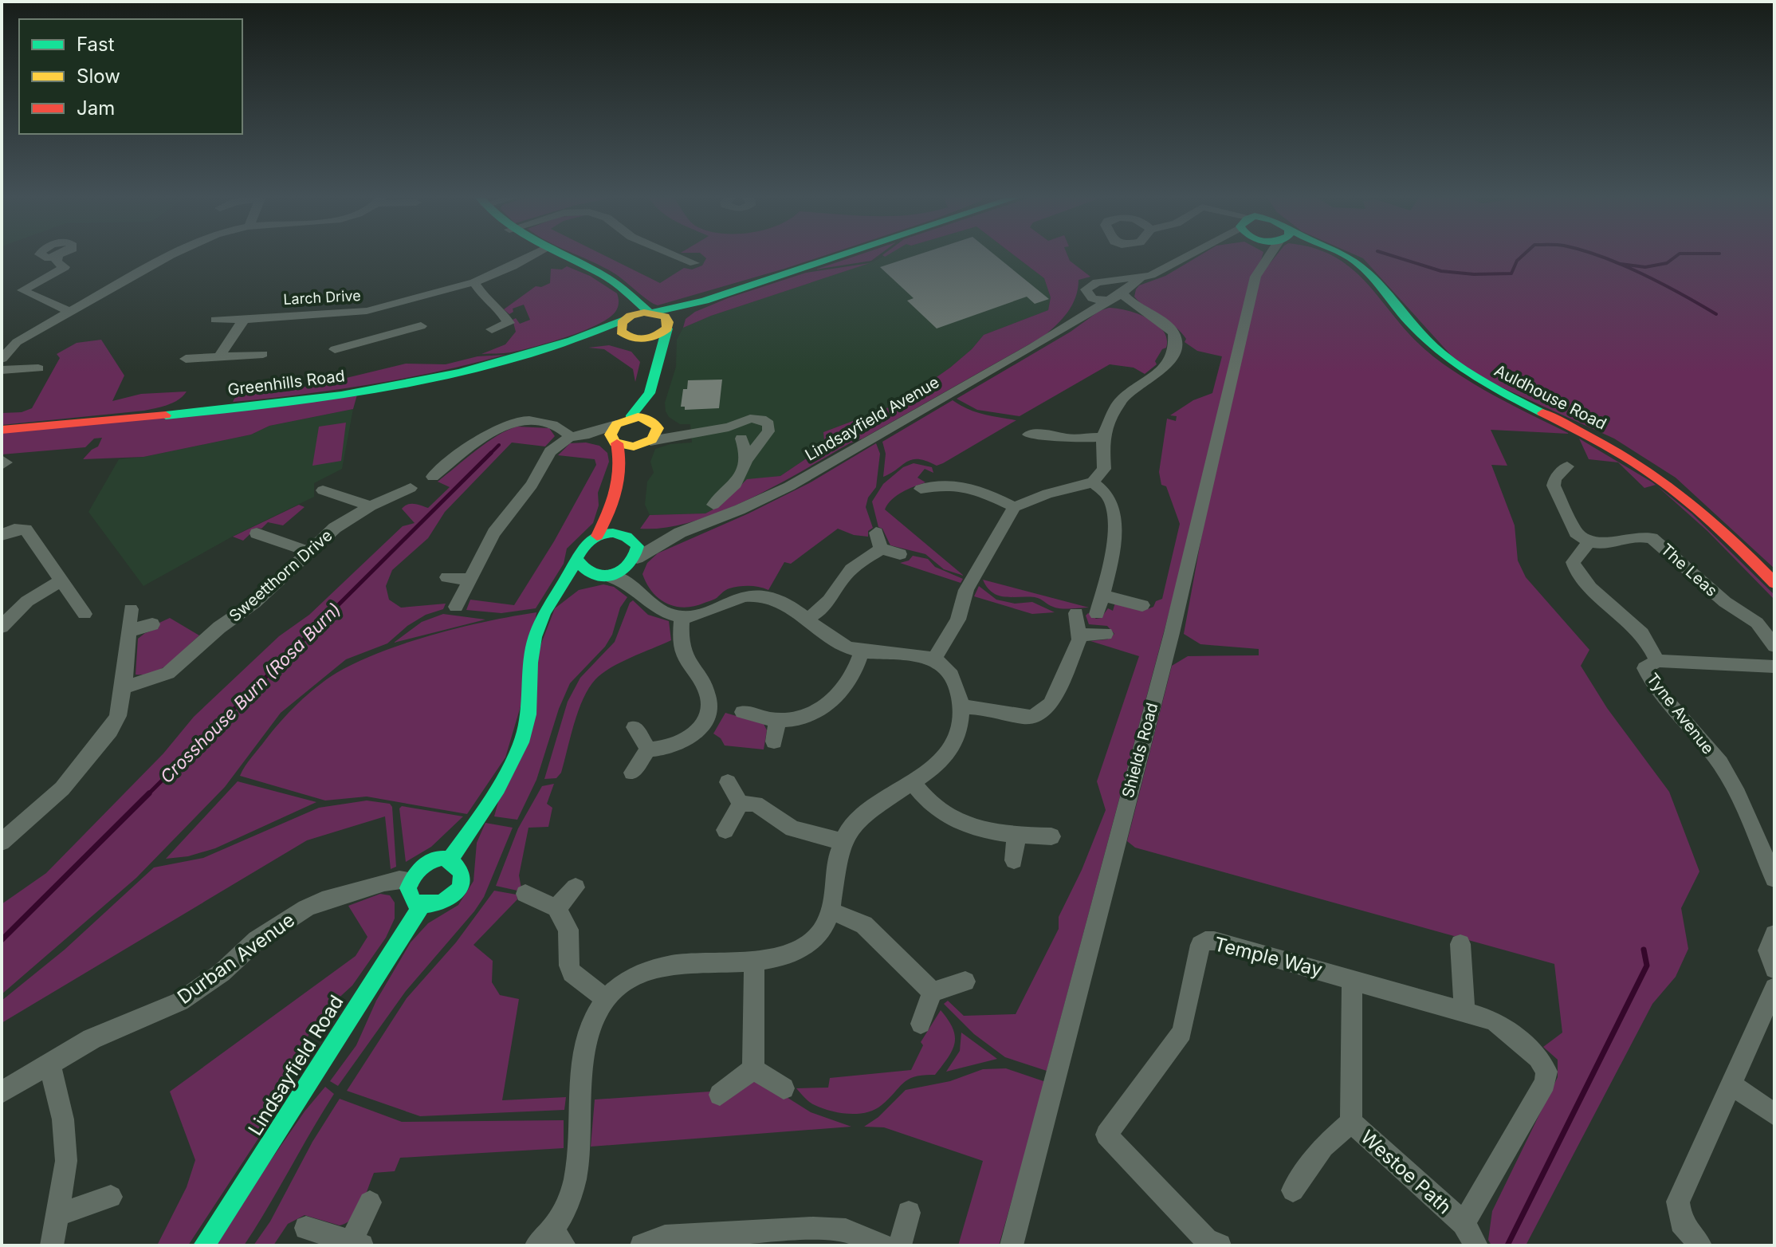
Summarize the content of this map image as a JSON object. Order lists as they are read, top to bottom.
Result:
{
  "streets": {
    "street": [
      "Larch Drive",
      "Greenhills Road",
      "Auldhouse Road",
      "Lindsayfield Avenue",
      "The Leas",
      "Sweetthorn Drive",
      "Tyne Avenue",
      "Shields Road",
      "Temple Way",
      "Durban Avenue",
      "Lindsayfield Road",
      "Westoe Path"
    ]
  },
  "crossings": [
    ["Temple Way", "Westoe Path"],
    ["Durban Avenue", "Lindsayfield Road"]
  ],
  "water": ["Crosshouse Burn (Rosa Burn)"],
  "legend": ["Fast", "Slow", "Jam"]
}
